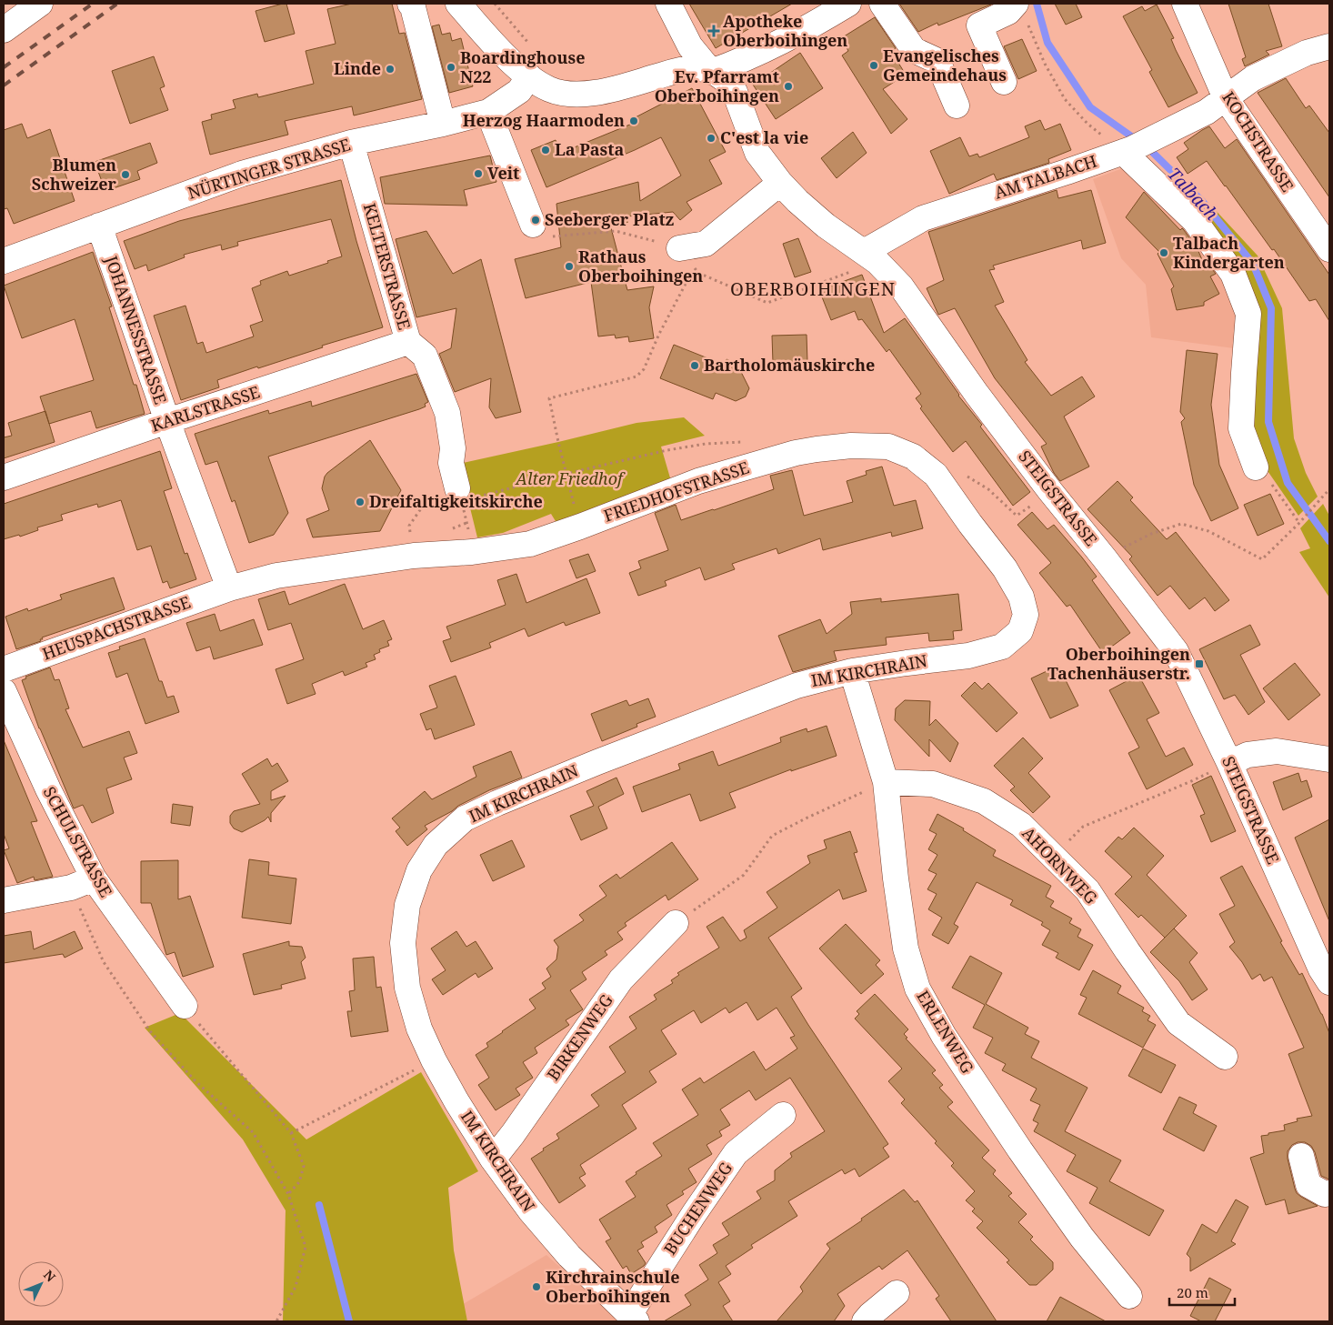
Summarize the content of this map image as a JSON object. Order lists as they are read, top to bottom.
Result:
{
  "streets": {
    "street": [
      "KOCHSTRASSE",
      "NÜRTINGER STRASSE",
      "AM TALBACH",
      "KELTERSTRASSE",
      "JOHANNESSTRASSE",
      "KARLSTRASSE",
      "FRIEDHOFSTRASSE",
      "STEIGSTRASSE",
      "HEUSPACHSTRASSE",
      "IM KIRCHRAIN",
      "SCHULSTRASSE",
      "AHORNWEG",
      "ERLENWEG",
      "BIRKENWEG",
      "BUCHENWEG"
    ]
  },
  "crossings": [
    ["KOCHSTRASSE", "AM TALBACH"],
    ["NÜRTINGER STRASSE", "KELTERSTRASSE"],
    ["NÜRTINGER STRASSE", "JOHANNESSTRASSE"],
    ["AM TALBACH", "STEIGSTRASSE"],
    ["KELTERSTRASSE", "KARLSTRASSE"],
    ["JOHANNESSTRASSE", "KARLSTRASSE"],
    ["JOHANNESSTRASSE", "FRIEDHOFSTRASSE"],
    ["JOHANNESSTRASSE", "HEUSPACHSTRASSE"],
    ["FRIEDHOFSTRASSE", "HEUSPACHSTRASSE"],
    ["FRIEDHOFSTRASSE", "IM KIRCHRAIN"],
    ["IM KIRCHRAIN", "ERLENWEG"],
    ["IM KIRCHRAIN", "BIRKENWEG"],
    ["IM KIRCHRAIN", "BUCHENWEG"],
    ["AHORNWEG", "ERLENWEG"]
  ],
  "districts": ["OBERBOIHINGEN"],
  "water": ["Talbach"],
  "parks": ["Alter Friedhof"],
  "places": {
    "health": ["Apotheke Oberboihingen"],
    "other": [
      "Evangelisches Gemeindehaus",
      "Boardinghouse N22",
      "Linde",
      "Ev. Pfarramt Oberboihingen",
      "Herzog Haarmoden",
      "C'est la vie",
      "La Pasta",
      "Veit",
      "Blumen Schweizer",
      "Seeberger Platz",
      "Talbach Kindergarten",
      "Rathaus Oberboihingen",
      "Bartholomäuskirche",
      "Dreifaltigkeitskirche",
      "Kirchrainschule Oberboihingen"
    ],
    "transit": ["Oberboihingen Tachenhäuserstr."]
  },
  "scale_bar": "20 m",
  "north": "top right"
}
